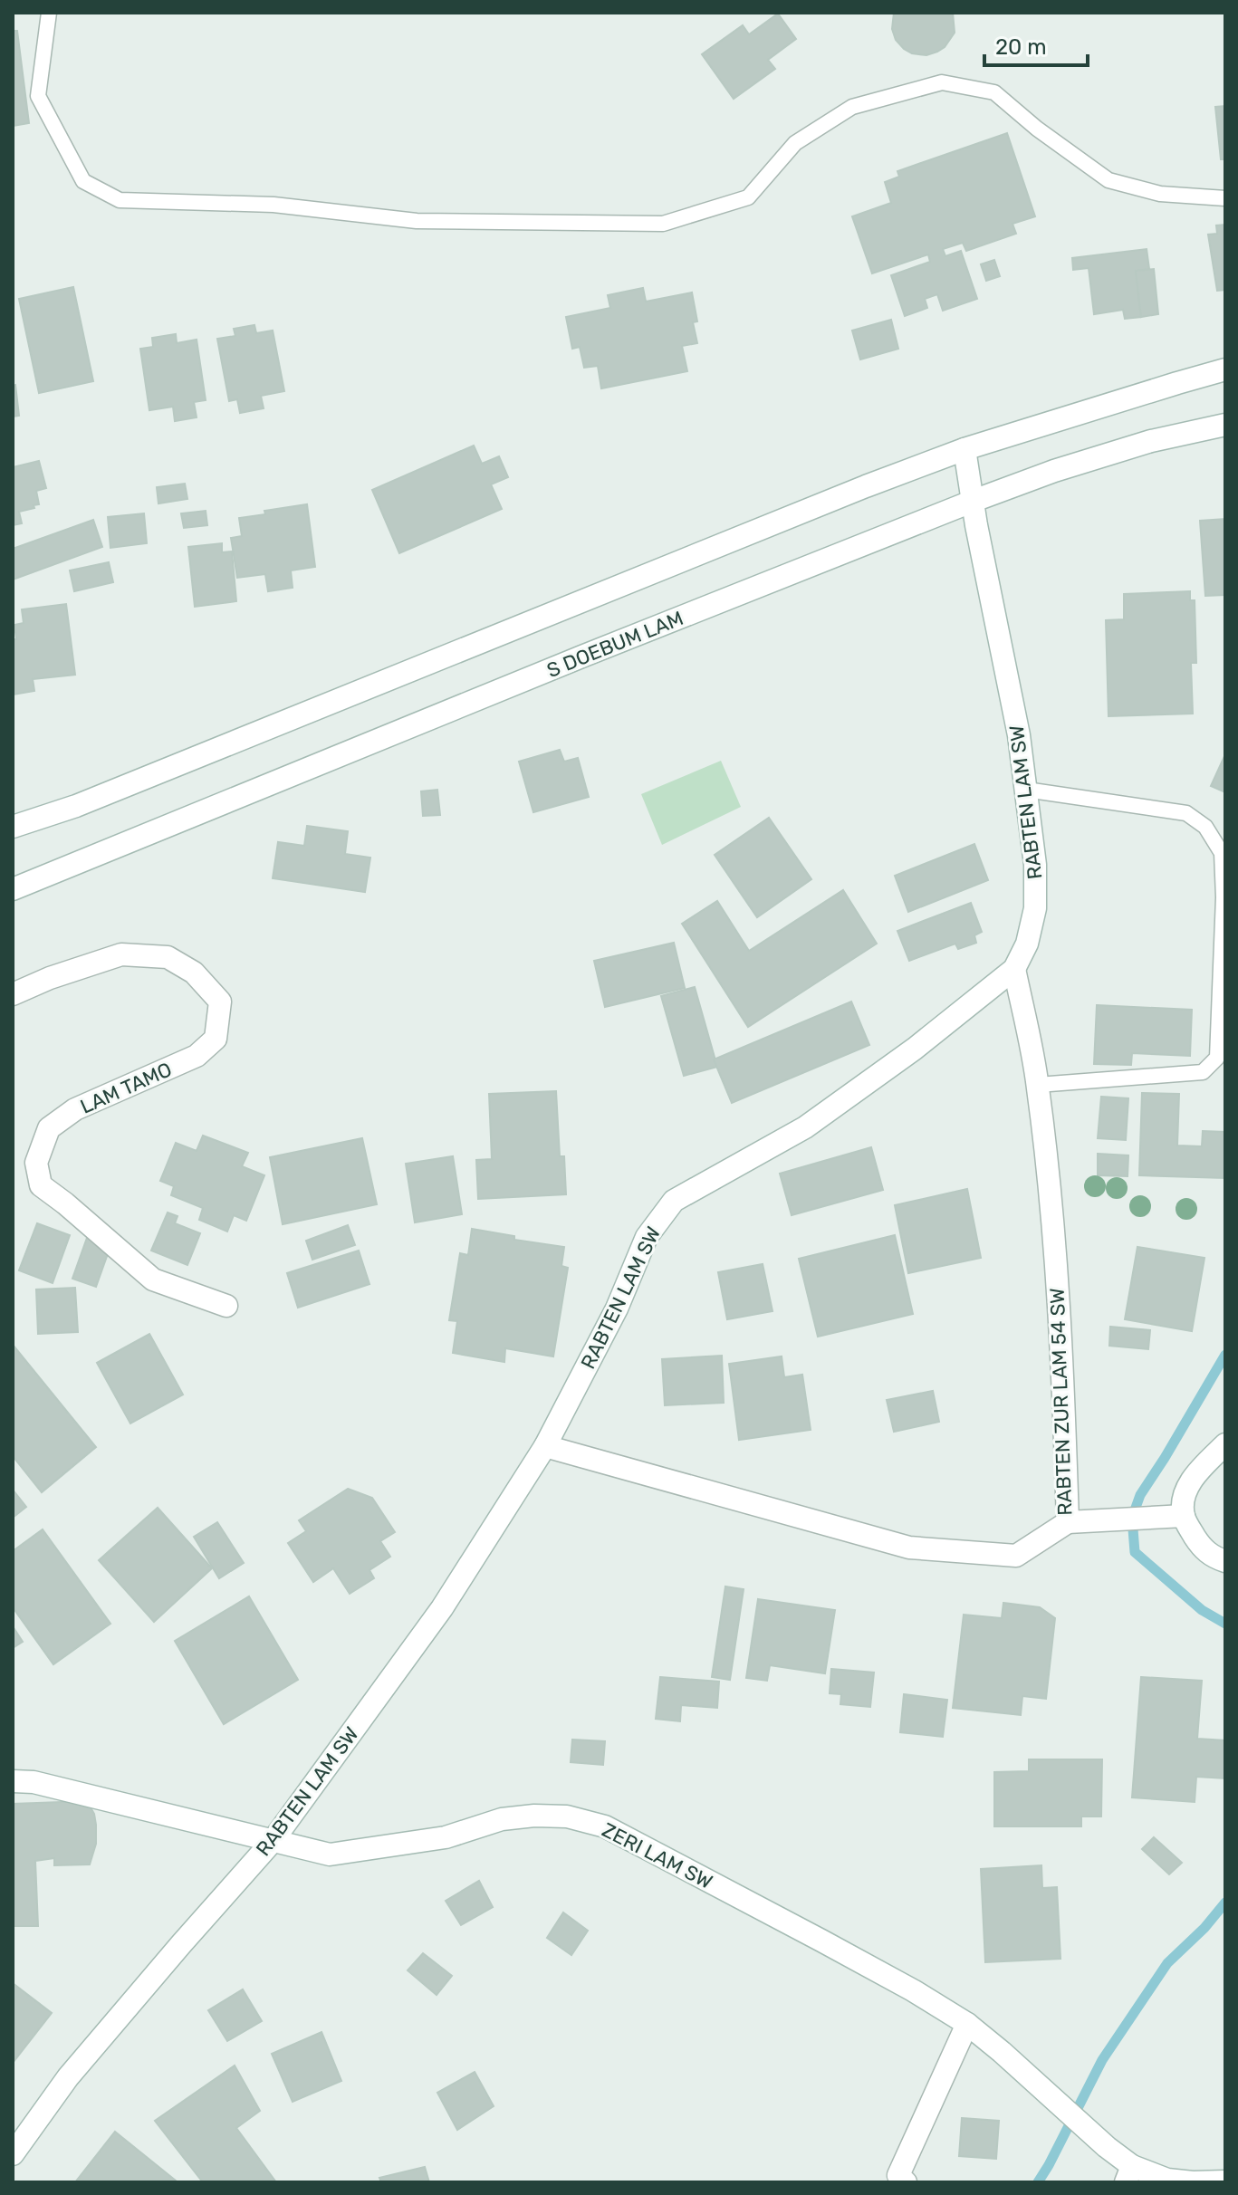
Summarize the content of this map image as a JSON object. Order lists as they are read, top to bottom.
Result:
{
  "streets": {
    "main road": [
      "S DOEBUM LAM",
      "RABTEN LAM SW",
      "LAM TAMO",
      "RABTEN ZUR LAM 54 SW",
      "ZERI LAM SW"
    ]
  },
  "crossings": [
    ["S DOEBUM LAM", "RABTEN LAM SW"],
    ["RABTEN LAM SW", "RABTEN ZUR LAM 54 SW"],
    ["RABTEN LAM SW", "ZERI LAM SW"]
  ],
  "scale_bar": "20 m"
}
